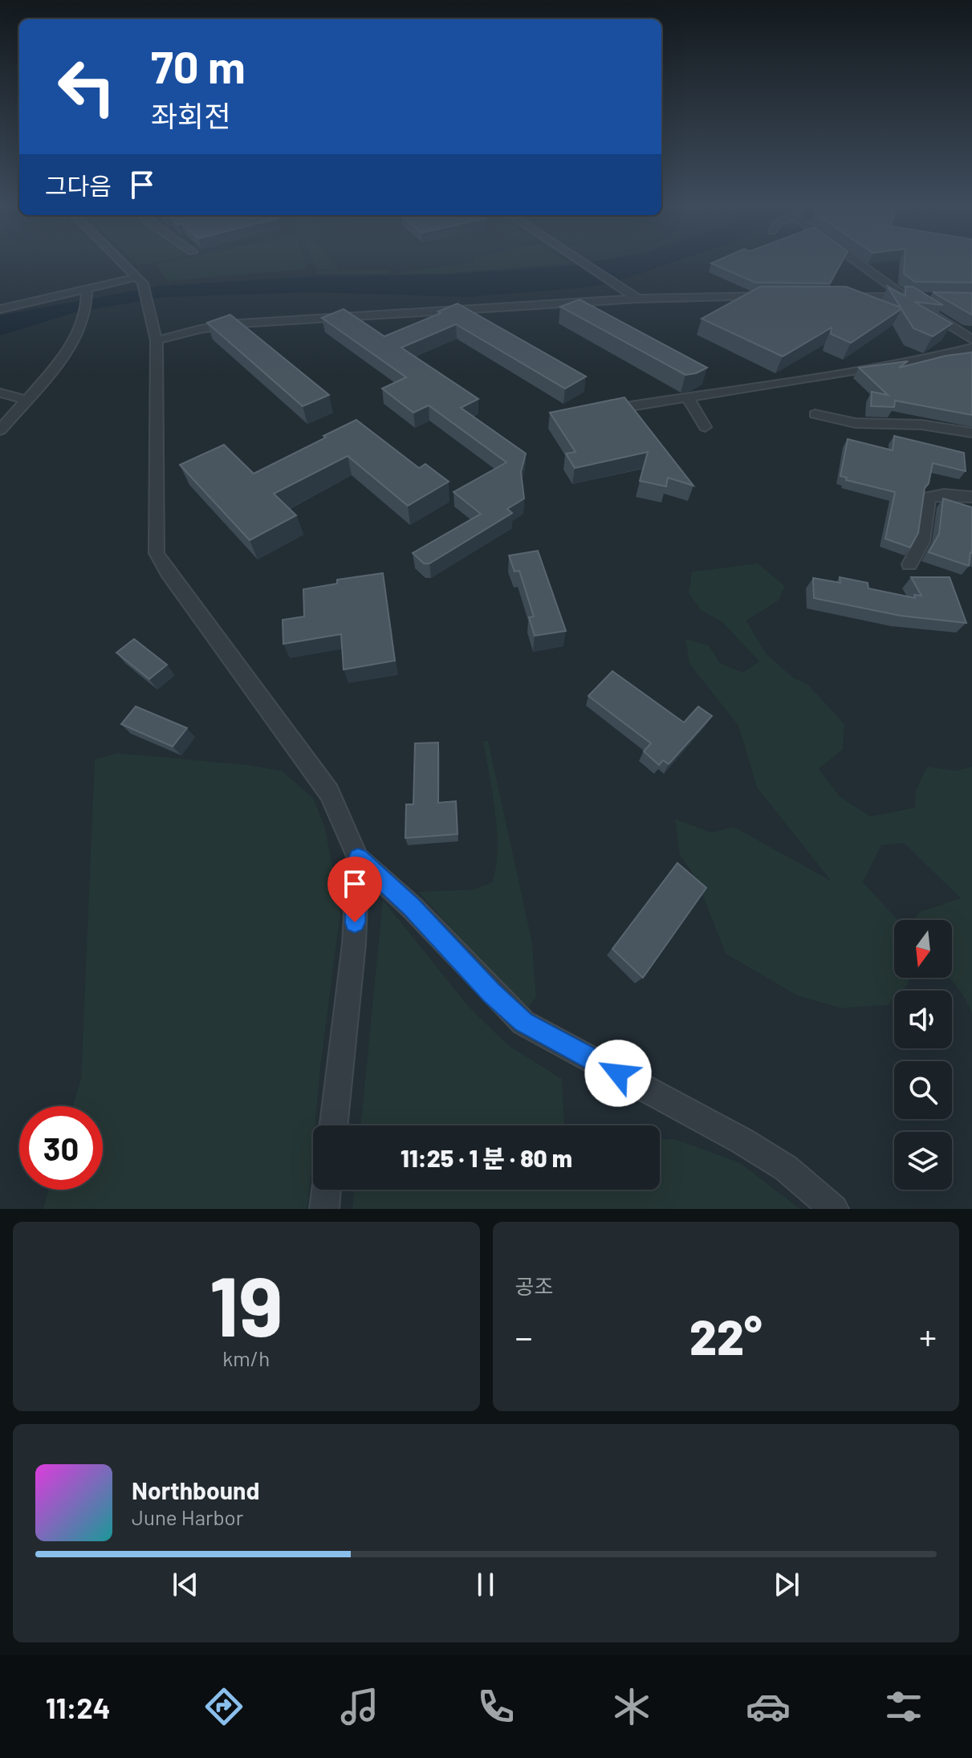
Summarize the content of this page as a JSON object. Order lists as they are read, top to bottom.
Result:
{
  "north": "bottom",
  "page": {
    "turn": ["70 m", "좌회전"],
    "then": "그다음",
    "limit": "30",
    "trip": "11:25 · 1 분 · 80 m",
    "tile": [
      ["19", "km/h"],
      "공조"
    ],
    "heat": ["−", "22°", "+"],
    "song": ["Northbound", "June Harbor"],
    "tabs": "11:24"
  }
}
